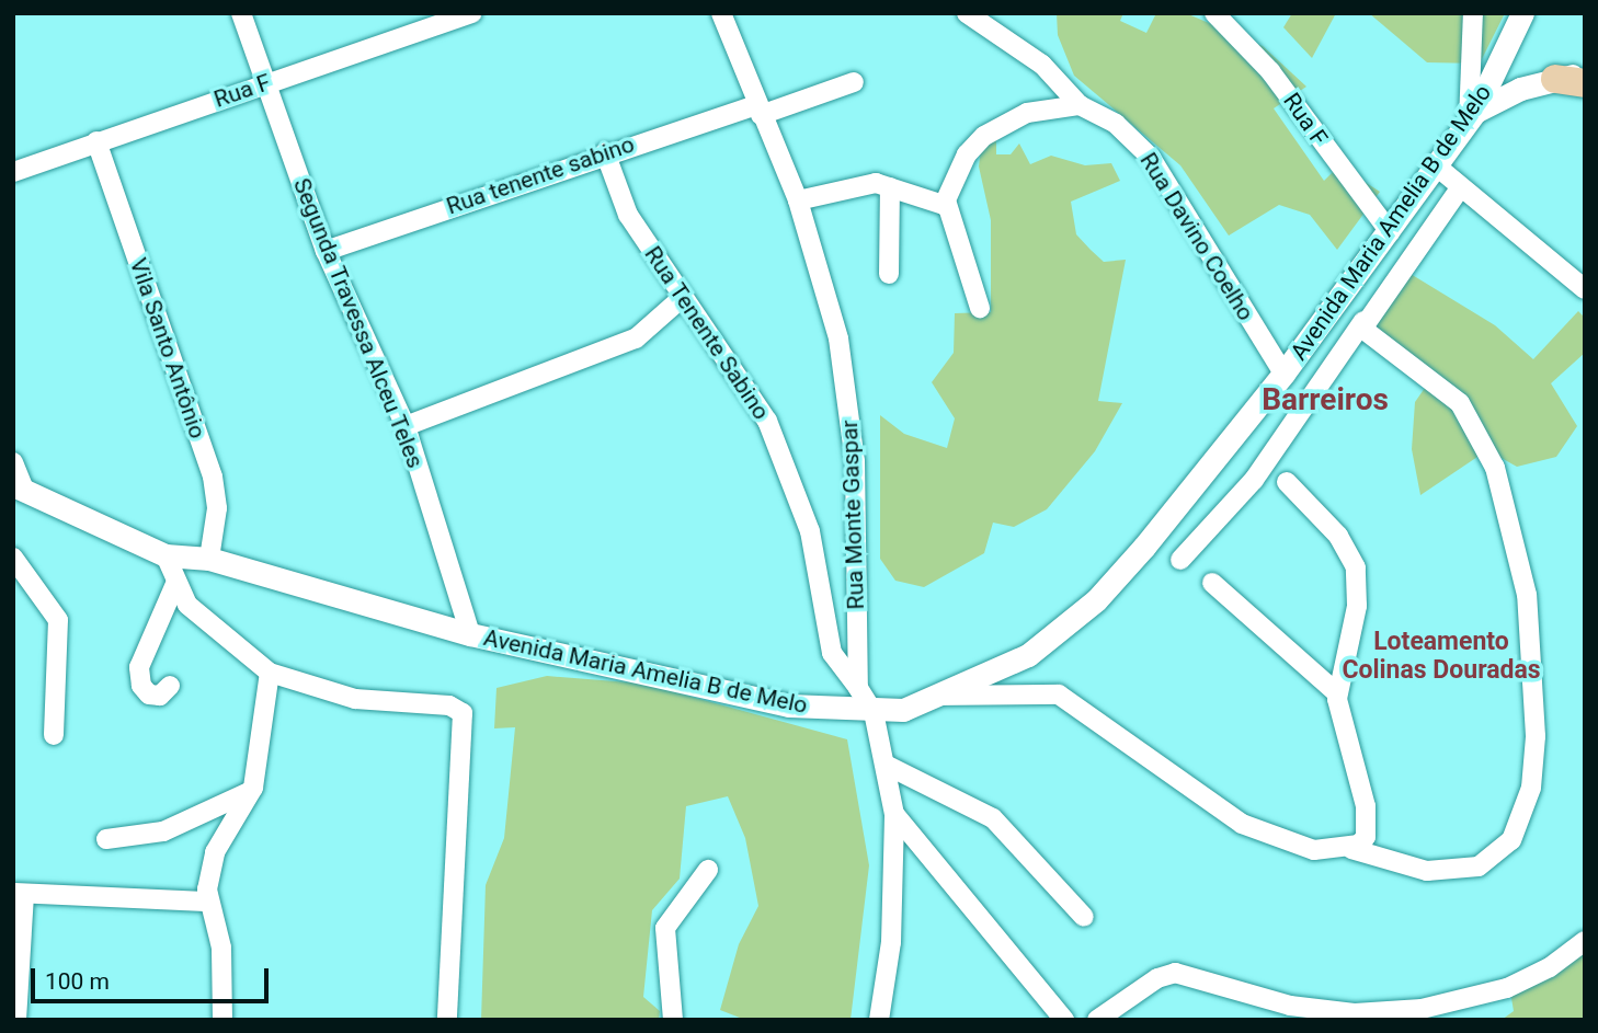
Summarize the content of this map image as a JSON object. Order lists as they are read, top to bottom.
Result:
{
  "streets": {
    "street": [
      "Rua F",
      "Rua tenente sabino",
      "Avenida Maria Amelia B de Melo",
      "Rua Davino Coelho",
      "Segunda Travessa Alceu Teles",
      "Rua Tenente Sabino",
      "Vila Santo Antônio",
      "Rua Monte Gaspar"
    ]
  },
  "crossings": [
    ["Rua F", "Avenida Maria Amelia B de Melo"],
    ["Rua F", "Segunda Travessa Alceu Teles"],
    ["Rua F", "Vila Santo Antônio"],
    ["Rua tenente sabino", "Segunda Travessa Alceu Teles"],
    ["Rua tenente sabino", "Rua Tenente Sabino"],
    ["Rua tenente sabino", "Rua Monte Gaspar"],
    ["Avenida Maria Amelia B de Melo", "Rua Davino Coelho"],
    ["Avenida Maria Amelia B de Melo", "Segunda Travessa Alceu Teles"],
    ["Avenida Maria Amelia B de Melo", "Vila Santo Antônio"],
    ["Rua Tenente Sabino", "Rua Monte Gaspar"]
  ],
  "districts": ["Barreiros", "Loteamento Colinas Douradas"],
  "scale_bar": "100 m"
}
